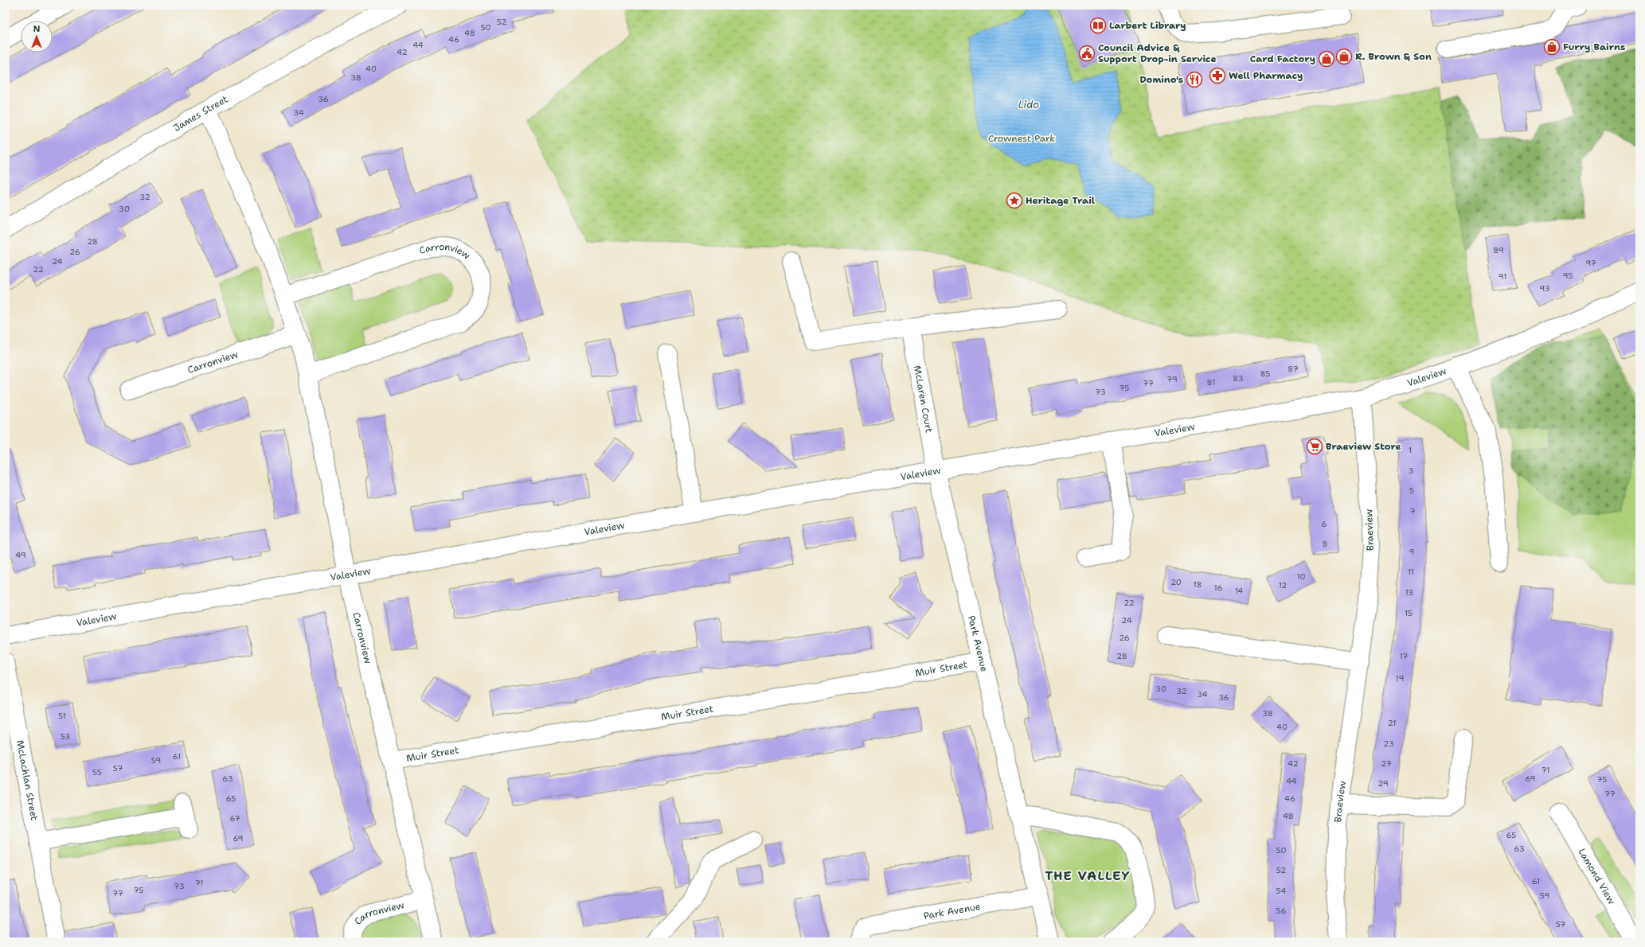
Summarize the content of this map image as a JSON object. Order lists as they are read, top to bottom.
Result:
{
  "streets": {
    "street": [
      "James Street",
      "Carronview",
      "Valeview",
      "McLaren Court",
      "Braeview",
      "Park Avenue",
      "Muir Street",
      "McLachlan Street",
      "Lamond View"
    ]
  },
  "crossings": [
    ["James Street", "Carronview"],
    ["Carronview", "Valeview"],
    ["Carronview", "Muir Street"],
    ["Valeview", "McLaren Court"],
    ["Valeview", "Braeview"],
    ["Valeview", "Park Avenue"],
    ["McLaren Court", "Park Avenue"],
    ["Park Avenue", "Muir Street"]
  ],
  "districts": ["THE VALLEY"],
  "water": ["Lido"],
  "parks": ["Crownest Park"],
  "places": {
    "library": ["Larbert Library"],
    "shop": ["Furry Bairns", "R. Brown & Son", "Card Factory"],
    "public building": ["Council Advice & Support Drop-in Service"],
    "pharmacy": ["Well Pharmacy"],
    "restaurant": ["Domino's"],
    "place": ["Heritage Trail"],
    "supermarket": ["Braeview Store"]
  },
  "house_numbers": [
    "52",
    "50",
    "48",
    "46",
    "44",
    "42",
    "40",
    "38",
    "36",
    "34",
    "32",
    "30",
    "28",
    "89",
    "26",
    "24",
    "97",
    "22",
    "95",
    "91",
    "93",
    "87",
    "85",
    "83",
    "79",
    "81",
    "77",
    "75",
    "73",
    "1",
    "3",
    "5",
    "7",
    "6",
    "8",
    "9",
    "49",
    "11",
    "10",
    "20",
    "18",
    "12",
    "16",
    "14",
    "13",
    "22",
    "15",
    "24",
    "26",
    "28",
    "17",
    "19",
    "30",
    "32",
    "34",
    "36",
    "38",
    "51",
    "21",
    "40",
    "53",
    "23",
    "61",
    "59",
    "42",
    "27",
    "57",
    "71",
    "55",
    "63",
    "69",
    "75",
    "44",
    "29",
    "77",
    "65",
    "46",
    "48",
    "67",
    "65",
    "69",
    "63",
    "50",
    "52",
    "61",
    "71",
    "73",
    "75",
    "54",
    "77",
    "59",
    "56",
    "57"
  ],
  "north": "top"
}
